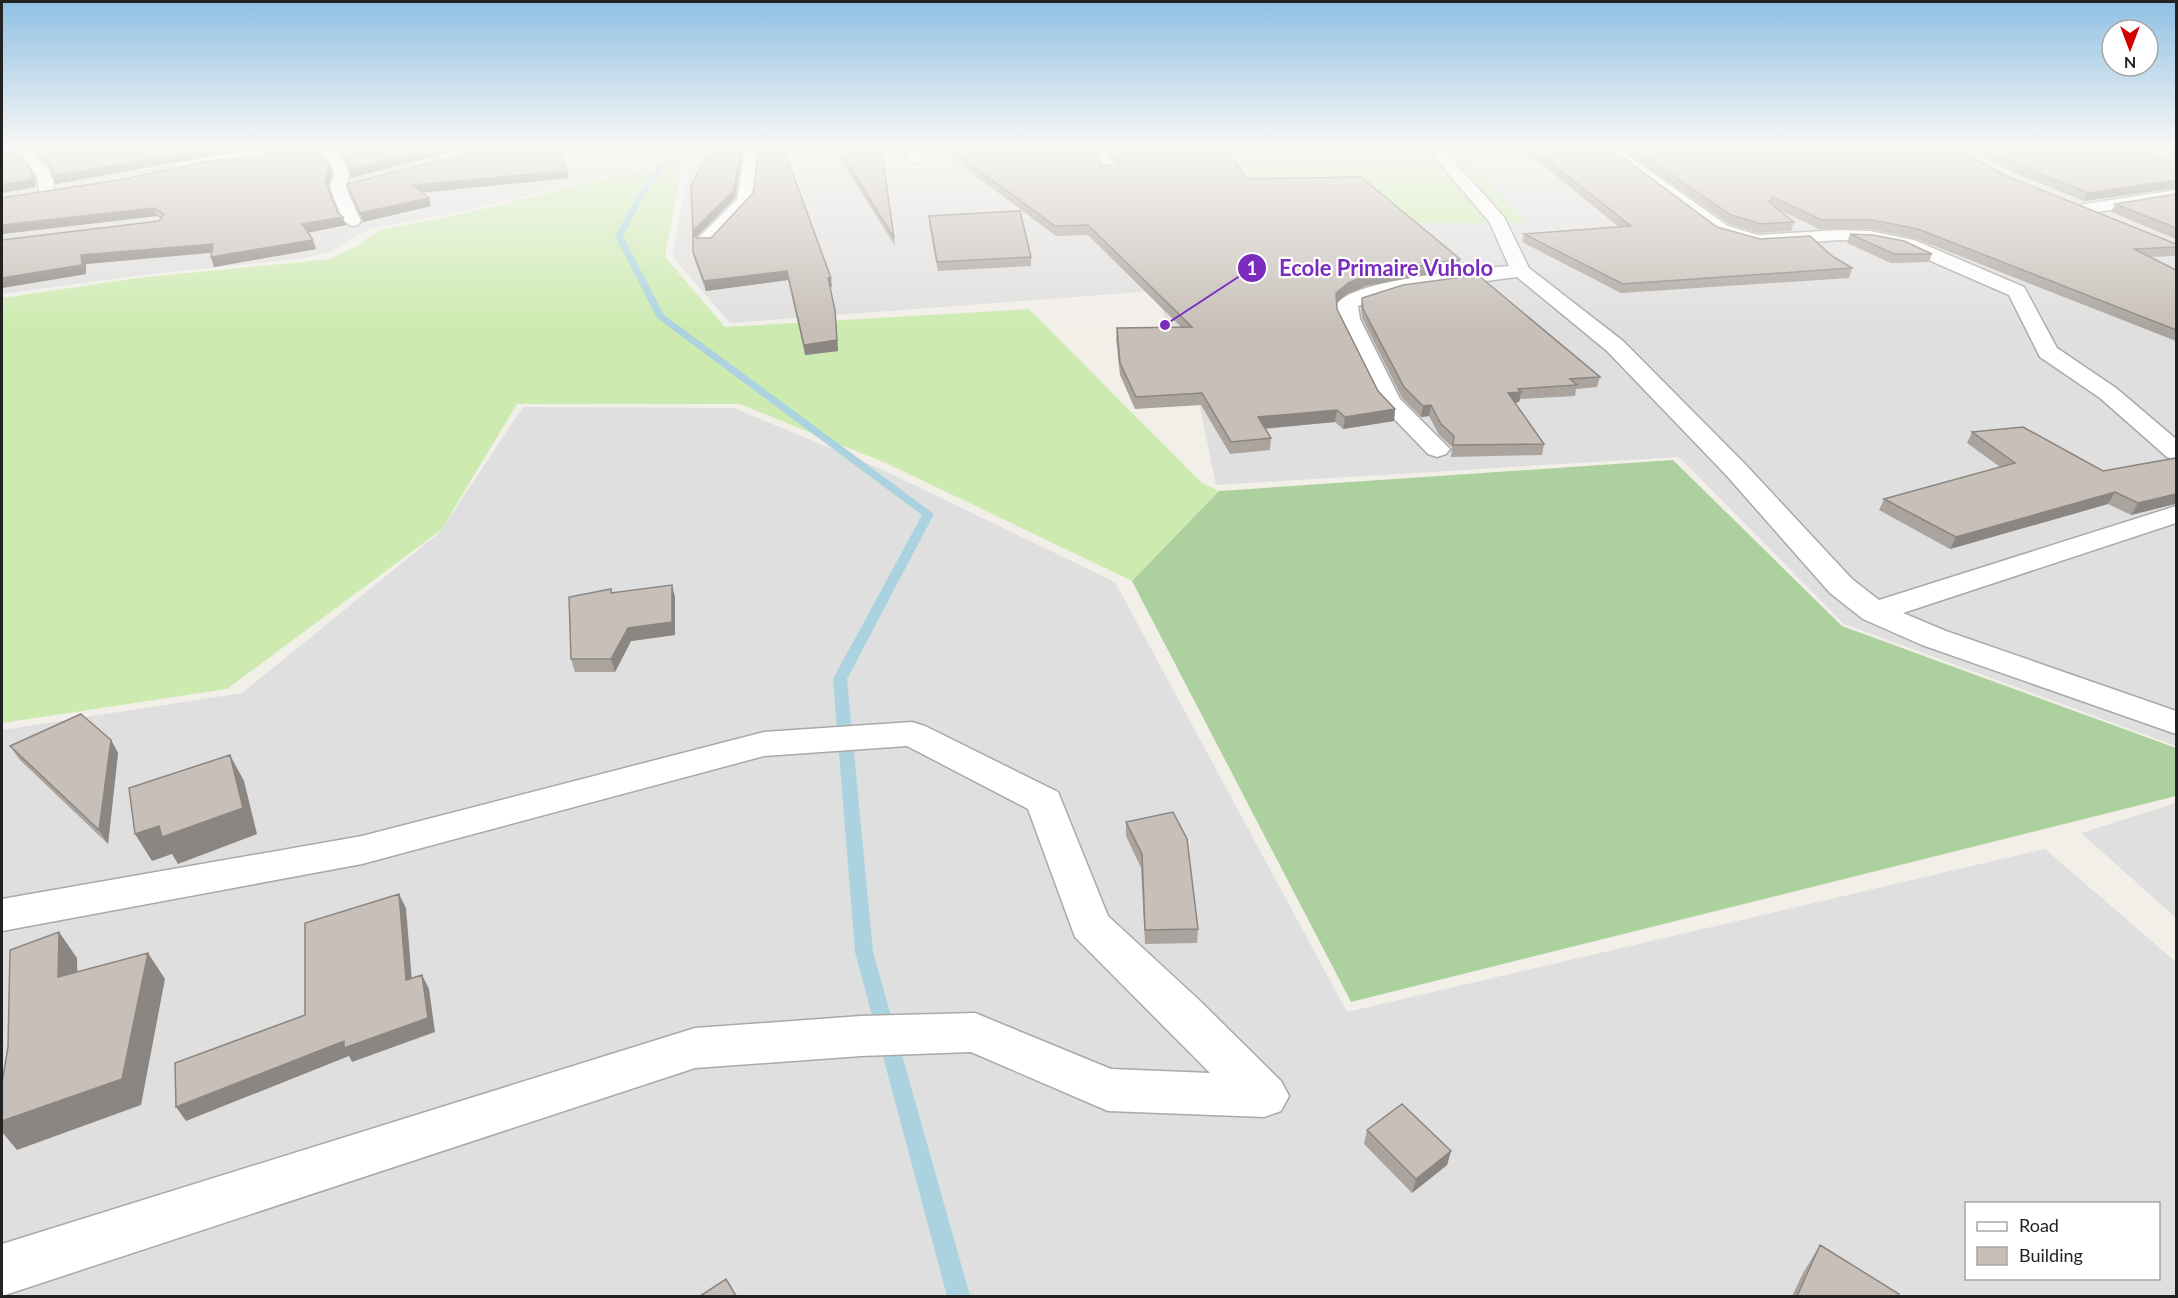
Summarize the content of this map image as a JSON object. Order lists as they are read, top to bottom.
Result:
{
  "places": ["Ecole Primaire Vuholo"],
  "legend": ["Road", "Building"],
  "north": "bottom"
}
